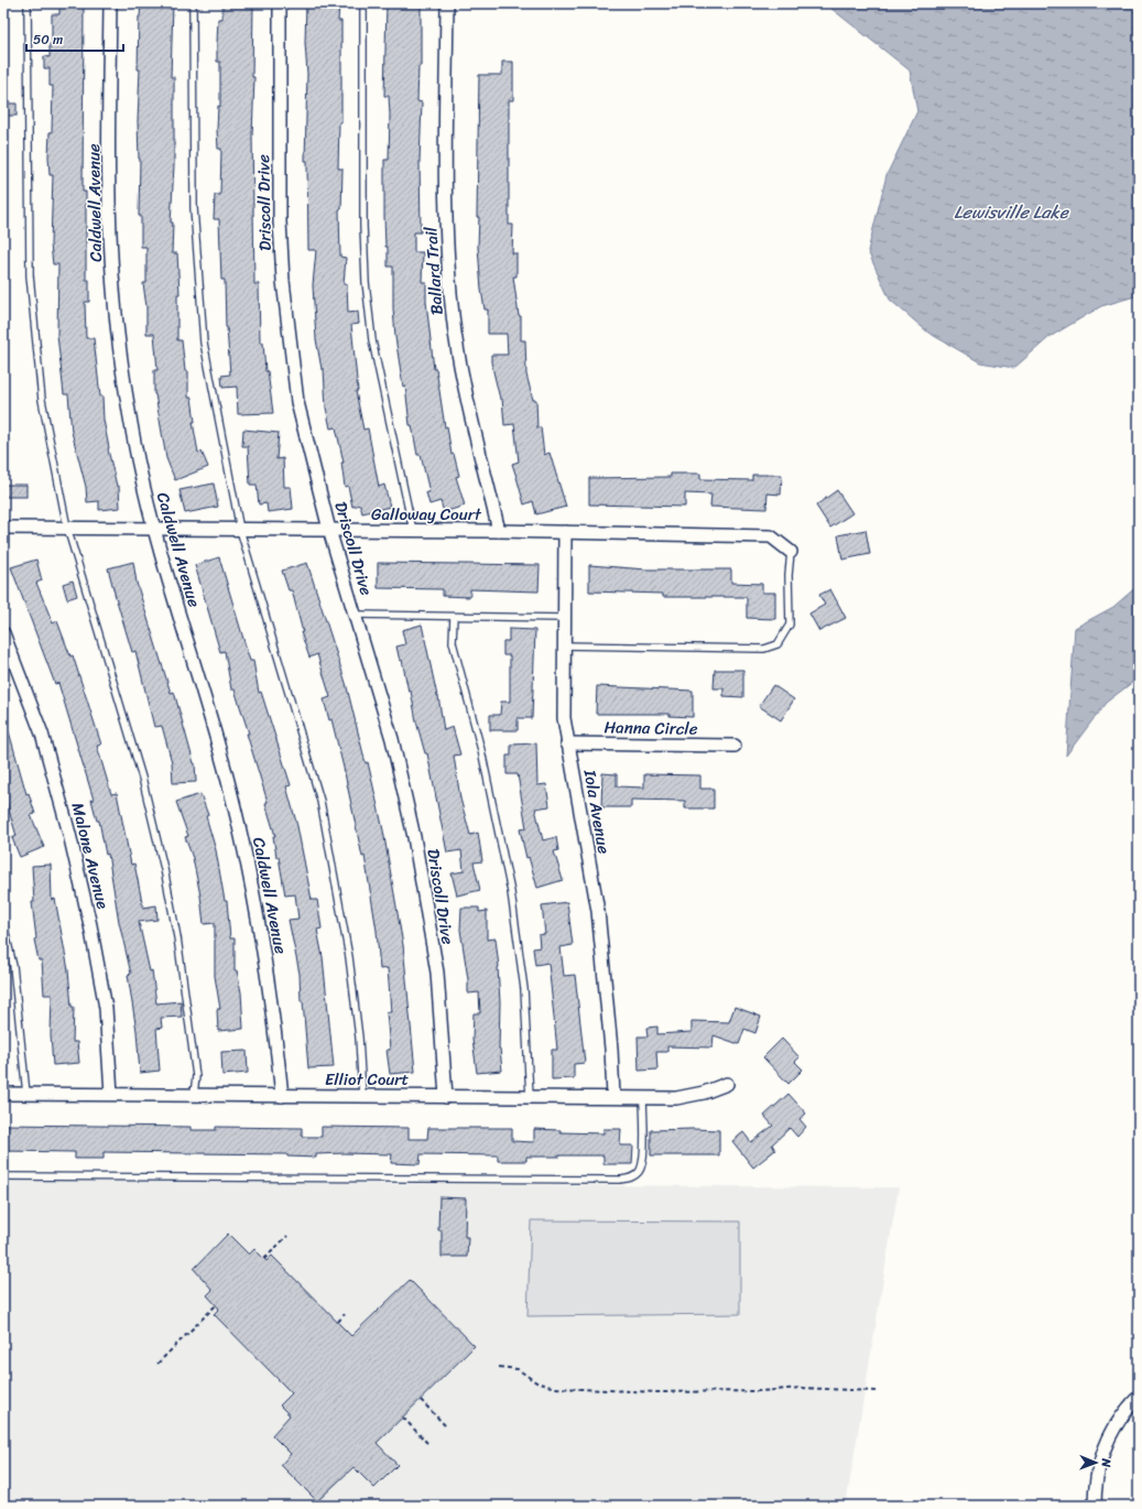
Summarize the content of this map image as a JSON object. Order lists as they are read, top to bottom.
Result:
{
  "streets": {
    "street": [
      "Caldwell Avenue",
      "Driscoll Drive",
      "Ballard Trail",
      "Galloway Court",
      "Hanna Circle",
      "Iola Avenue",
      "Malone Avenue",
      "Elliot Court"
    ]
  },
  "crossings": [
    ["Caldwell Avenue", "Galloway Court"],
    ["Caldwell Avenue", "Elliot Court"],
    ["Driscoll Drive", "Galloway Court"],
    ["Driscoll Drive", "Elliot Court"],
    ["Ballard Trail", "Galloway Court"],
    ["Galloway Court", "Iola Avenue"],
    ["Hanna Circle", "Iola Avenue"],
    ["Iola Avenue", "Elliot Court"],
    ["Malone Avenue", "Elliot Court"]
  ],
  "water": ["Lewisville Lake"],
  "scale_bar": "50 m",
  "north": "right"
}
